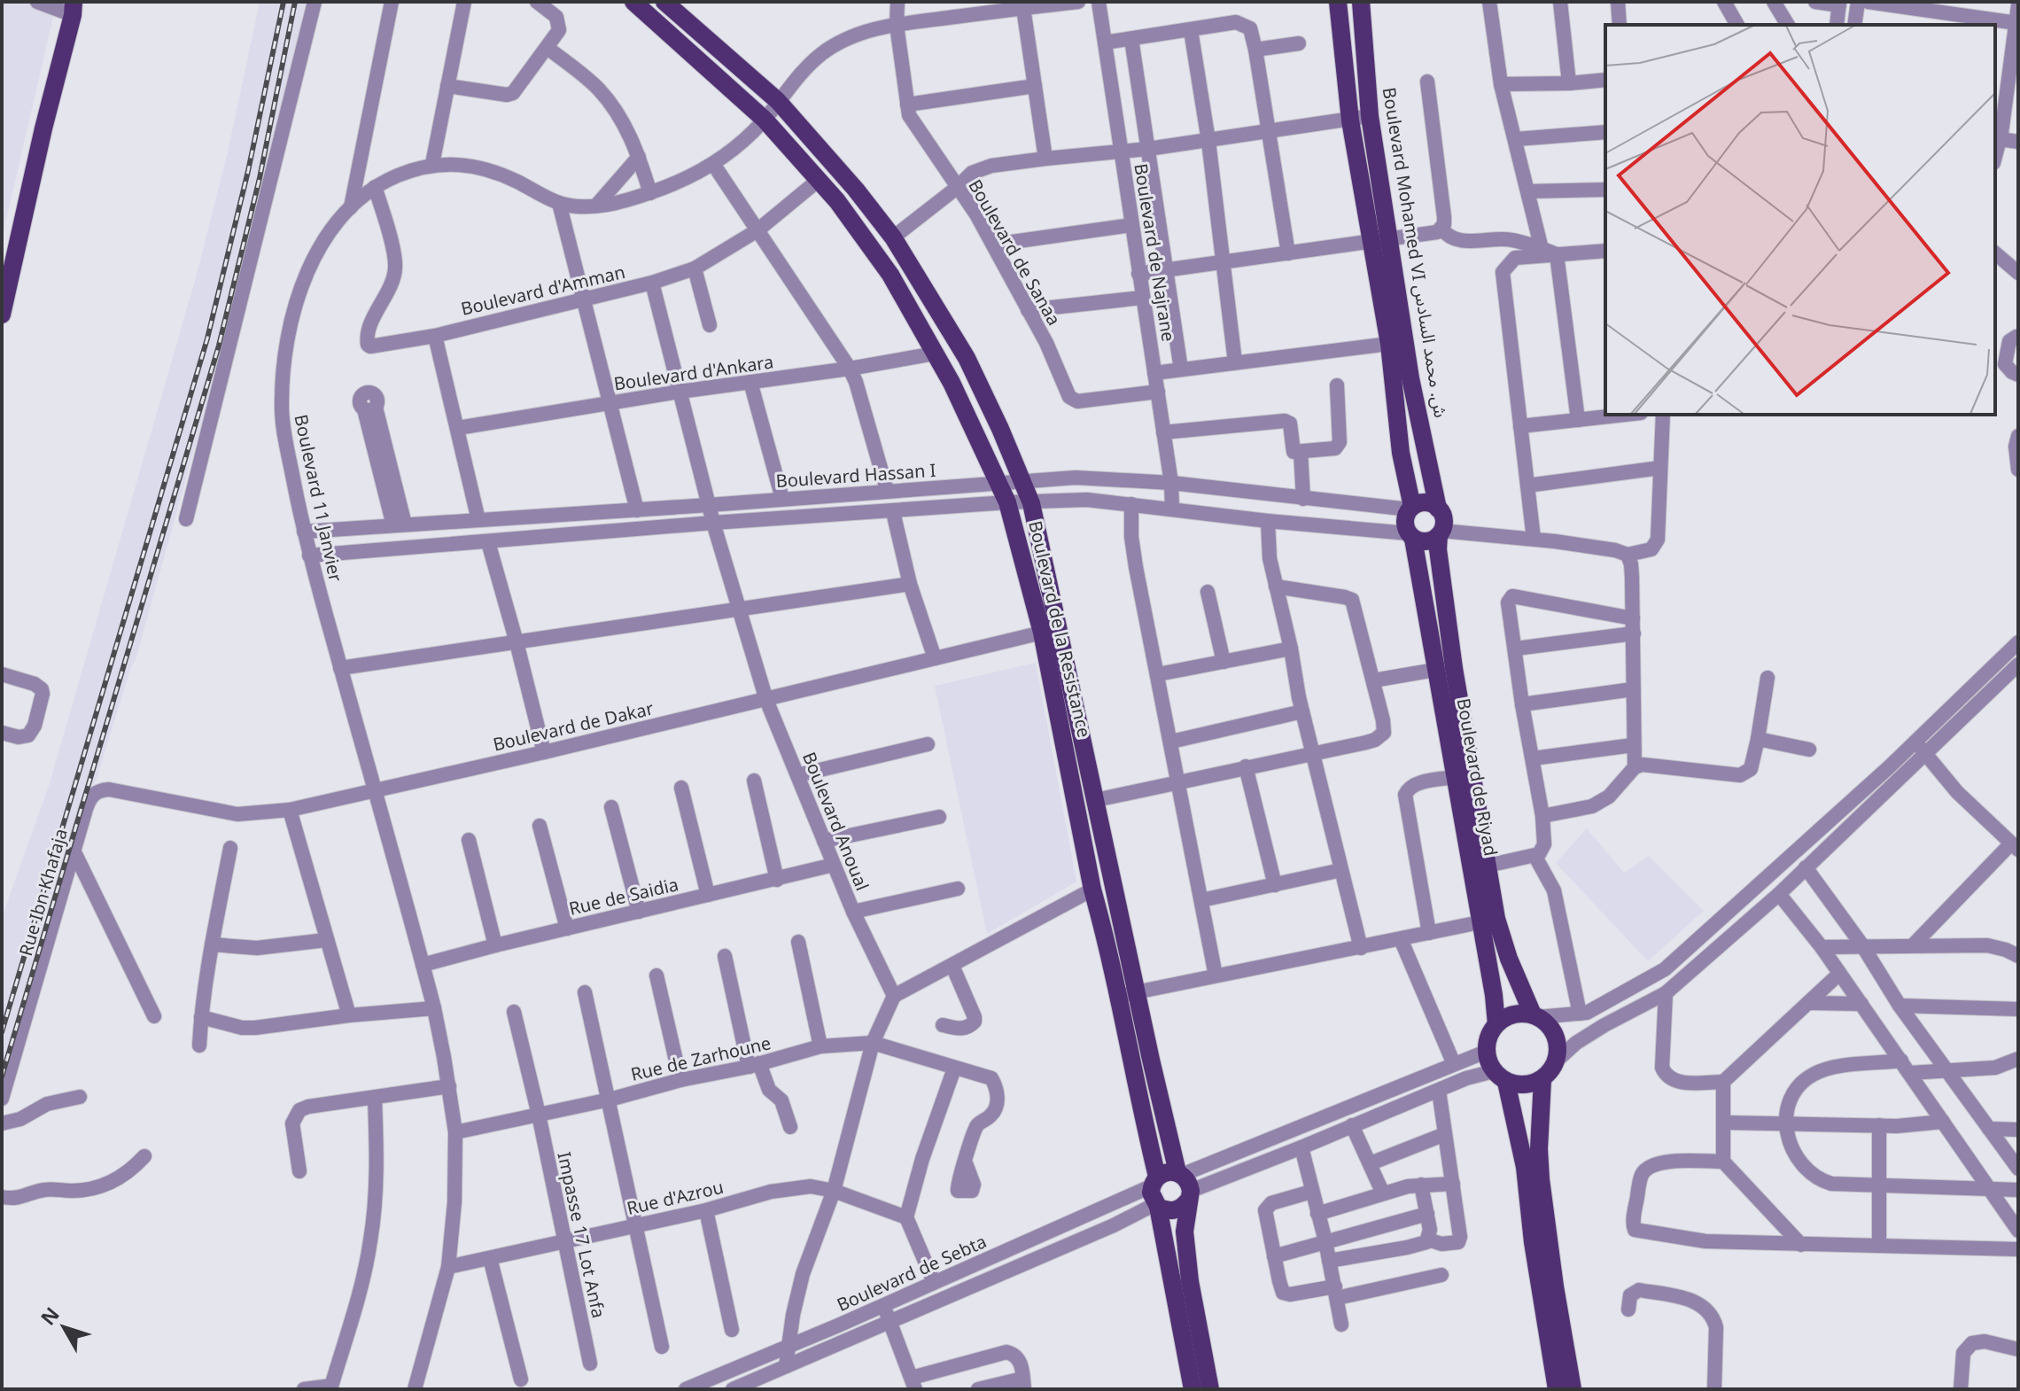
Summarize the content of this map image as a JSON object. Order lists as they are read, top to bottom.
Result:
{
  "streets": {
    "main road": ["Boulevard Mohamed VI ش. محمد السادس", "Boulevard de la Resistance", "Boulevard de Riyad"],
    "street": [
      "Boulevard de Sanaa",
      "Boulevard de Najrane",
      "Boulevard d'Amman",
      "Boulevard d'Ankara",
      "Boulevard Hassan I",
      "Boulevard 11 Janvier",
      "Boulevard de Dakar",
      "Boulevard Anoual",
      "Rue Ibn Khafaja",
      "Rue de Saidia",
      "Rue de Zarhoune",
      "Rue d'Azrou",
      "Impasse 17 Lot Anfa",
      "Boulevard de Sebta"
    ]
  },
  "crossings": [
    ["Boulevard de Sanaa", "Boulevard de Najrane"],
    ["Boulevard de Sanaa", "Boulevard 11 Janvier"],
    ["Boulevard de Najrane", "Boulevard Hassan I"],
    ["Boulevard Mohamed VI ش. محمد السادس", "Boulevard Hassan I"],
    ["Boulevard Mohamed VI ش. محمد السادس", "Boulevard de Riyad"],
    ["Boulevard d'Amman", "Boulevard 11 Janvier"],
    ["Boulevard d'Amman", "Boulevard de la Resistance"],
    ["Boulevard d'Amman", "Boulevard Anoual"],
    ["Boulevard d'Ankara", "Boulevard de la Resistance"],
    ["Boulevard d'Ankara", "Boulevard Anoual"],
    ["Boulevard Hassan I", "Boulevard 11 Janvier"],
    ["Boulevard Hassan I", "Boulevard de la Resistance"],
    ["Boulevard Hassan I", "Boulevard de Riyad"],
    ["Boulevard Hassan I", "Boulevard Anoual"],
    ["Boulevard 11 Janvier", "Boulevard de la Resistance"],
    ["Boulevard 11 Janvier", "Boulevard de Dakar"],
    ["Boulevard 11 Janvier", "Rue de Saidia"],
    ["Boulevard 11 Janvier", "Rue de Zarhoune"],
    ["Boulevard 11 Janvier", "Rue d'Azrou"],
    ["Boulevard de la Resistance", "Boulevard de Dakar"],
    ["Boulevard de la Resistance", "Boulevard de Sebta"],
    ["Boulevard de Dakar", "Boulevard Anoual"],
    ["Boulevard de Dakar", "Rue Ibn Khafaja"],
    ["Boulevard Anoual", "Rue de Saidia"],
    ["Rue de Zarhoune", "Impasse 17 Lot Anfa"],
    ["Rue d'Azrou", "Impasse 17 Lot Anfa"]
  ],
  "north": "top left"
}
